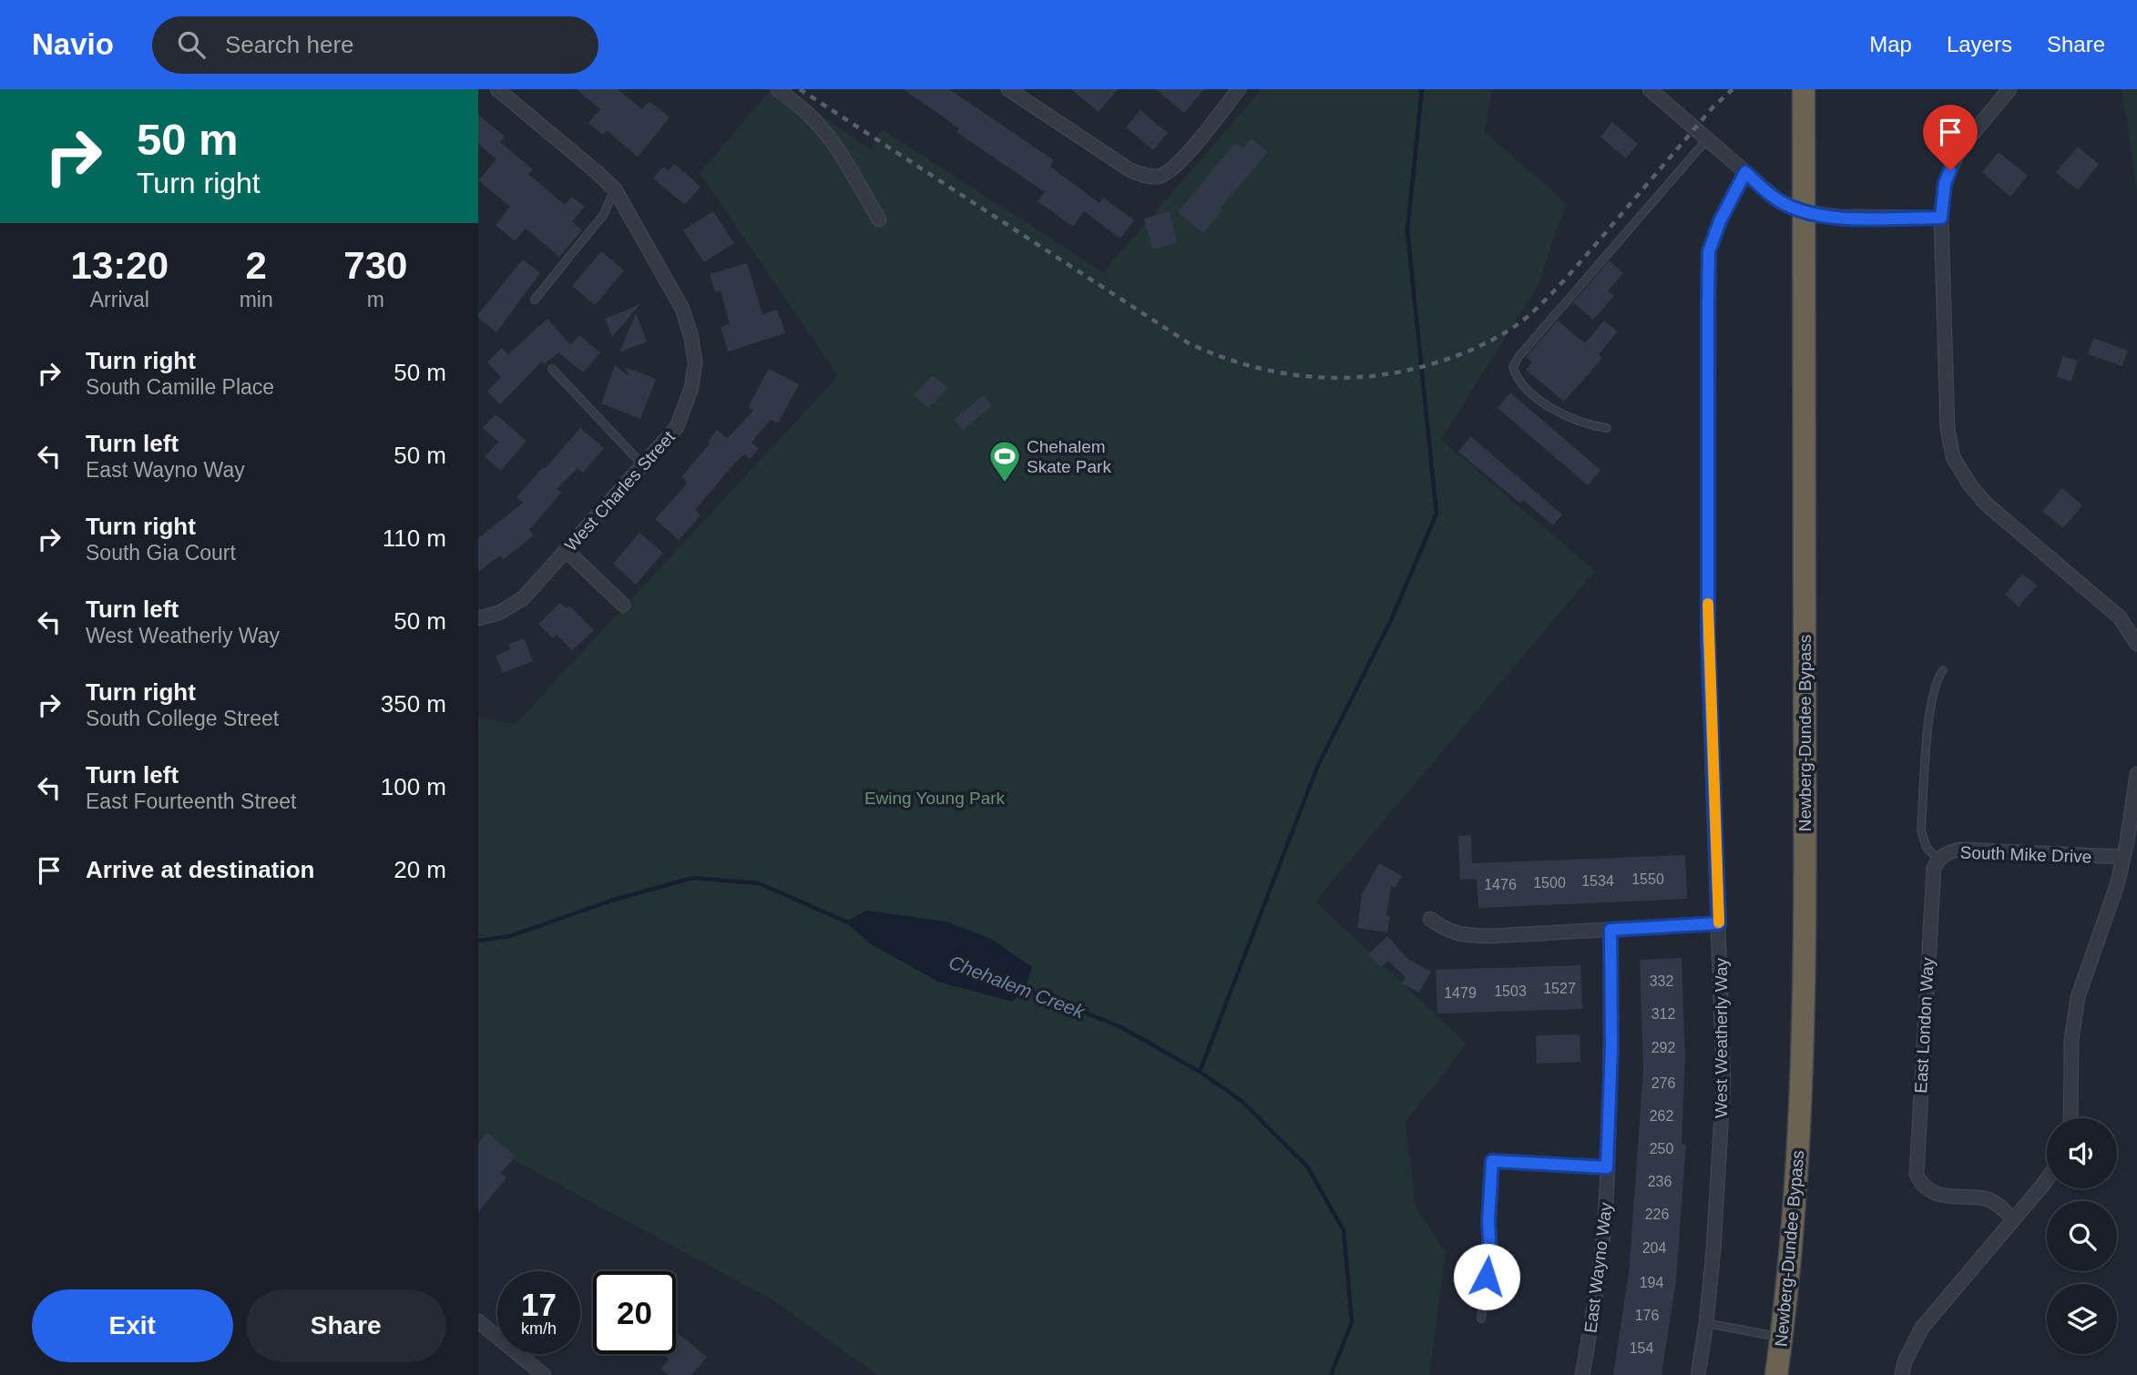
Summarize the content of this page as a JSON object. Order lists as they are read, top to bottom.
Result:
{
  "streets": {
    "highway": ["Newberg-Dundee Bypass"],
    "street": [
      "West Charles Street",
      "South Mike Drive",
      "East London Way",
      "West Weatherly Way",
      "East Wayno Way"
    ]
  },
  "crossings": [
    ["South Mike Drive", "East London Way"]
  ],
  "water": ["Chehalem Creek"],
  "parks": ["Ewing Young Park"],
  "places": {
    "sports": ["Chehalem Skate Park"]
  },
  "house_numbers": [
    "1550",
    "1534",
    "1500",
    "1476",
    "332",
    "1527",
    "1503",
    "1479",
    "312",
    "292",
    "276",
    "262",
    "250",
    "236",
    "226",
    "204",
    "194",
    "176",
    "154"
  ],
  "page": {
    "header": "Navio",
    "search": "Search here",
    "nav": ["Map", "Layers", "Share"],
    "turn": ["50 m", "Turn right"],
    "eta": [
      "13:20",
      "Arrival",
      "2",
      "min",
      "730",
      "m"
    ],
    "list": [
      {
        "name": "Turn right",
        "note": "South Camille Place",
        "value": "50 m"
      },
      {
        "name": "Turn left",
        "note": "East Wayno Way",
        "value": "50 m"
      },
      {
        "name": "Turn right",
        "note": "South Gia Court",
        "value": "110 m"
      },
      {
        "name": "Turn left",
        "note": "West Weatherly Way",
        "value": "50 m"
      },
      {
        "name": "Turn right",
        "note": "South College Street",
        "value": "350 m"
      },
      {
        "name": "Turn left",
        "note": "East Fourteenth Street",
        "value": "100 m"
      },
      {
        "name": "Arrive at destination",
        "value": "20 m"
      }
    ],
    "speed": "17 km/h",
    "limit": "20",
    "buttons": ["Exit", "Share"]
  }
}
